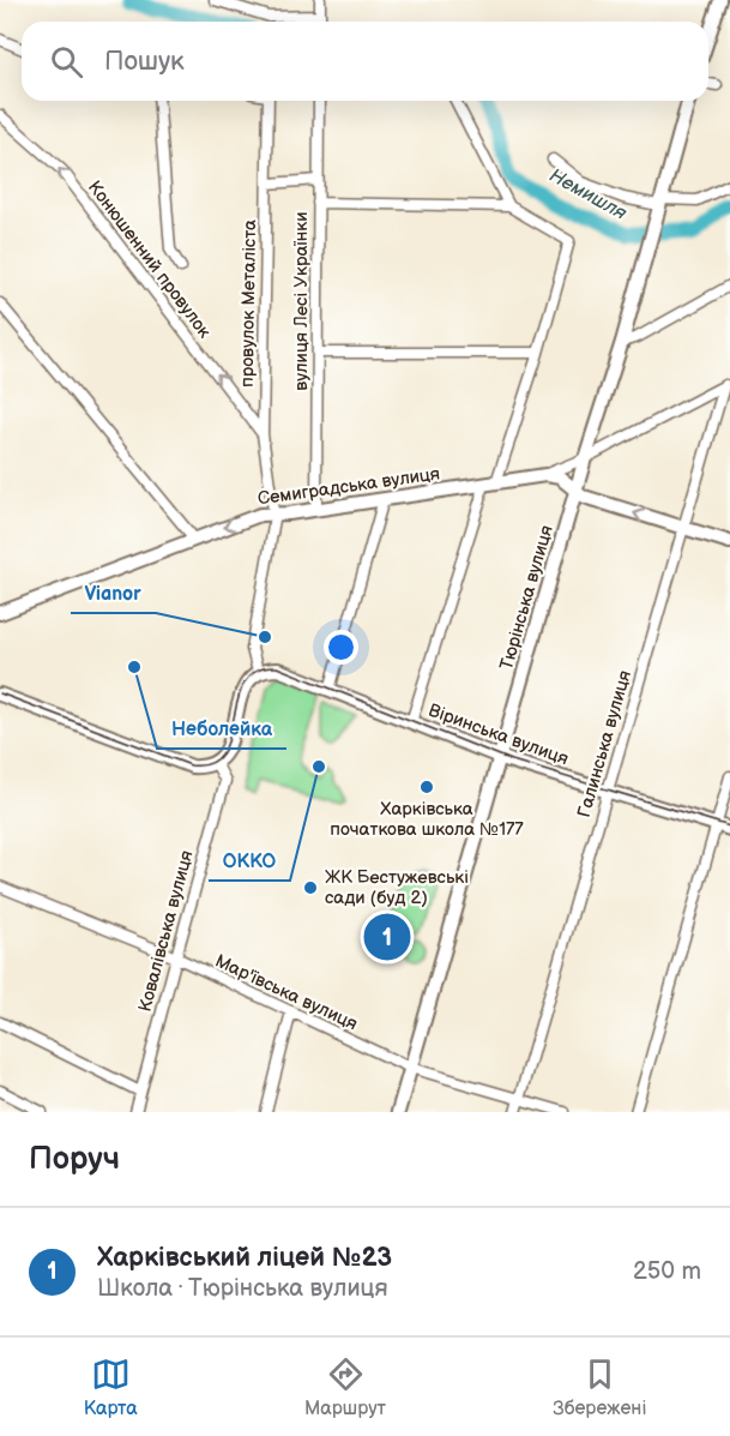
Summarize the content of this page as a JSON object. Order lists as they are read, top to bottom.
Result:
{
  "streets": {
    "main road": ["Семиградська вулиця", "Тюрінська вулиця", "Віринська вулиця"],
    "street": [
      "Конюшенний провулок",
      "вулиця Лесі Українки",
      "провулок Металіста",
      "Галинська вулиця",
      "Ковалівська вулиця",
      "Мар'ївська вулиця"
    ]
  },
  "crossings": [
    ["Конюшенний провулок", "провулок Металіста"],
    ["вулиця Лесі Українки", "Семиградська вулиця"],
    ["провулок Металіста", "Семиградська вулиця"],
    ["Семиградська вулиця", "Тюрінська вулиця"],
    ["Семиградська вулиця", "Галинська вулиця"],
    ["Тюрінська вулиця", "Віринська вулиця"],
    ["Тюрінська вулиця", "Мар'ївська вулиця"],
    ["Віринська вулиця", "Галинська вулиця"],
    ["Галинська вулиця", "Мар'ївська вулиця"],
    ["Ковалівська вулиця", "Мар'ївська вулиця"]
  ],
  "one_way": ["Конюшенний провулок"],
  "water": ["Немишля"],
  "places": [
    "Vianor",
    "Неболейка",
    "ОККО",
    "Харківська початкова школа №177",
    "ЖК Бестужевські сади (буд 2)"
  ],
  "page": {
    "search": "Пошук",
    "pins": "1",
    "heading": "Поруч",
    "list": [
      {
        "mark": "1",
        "name": "Харківський ліцей №23",
        "note": "Школа · Тюрінська вулиця",
        "value": "250 m"
      }
    ],
    "nav": ["Карта", "Маршрут", "Збережені"]
  }
}
